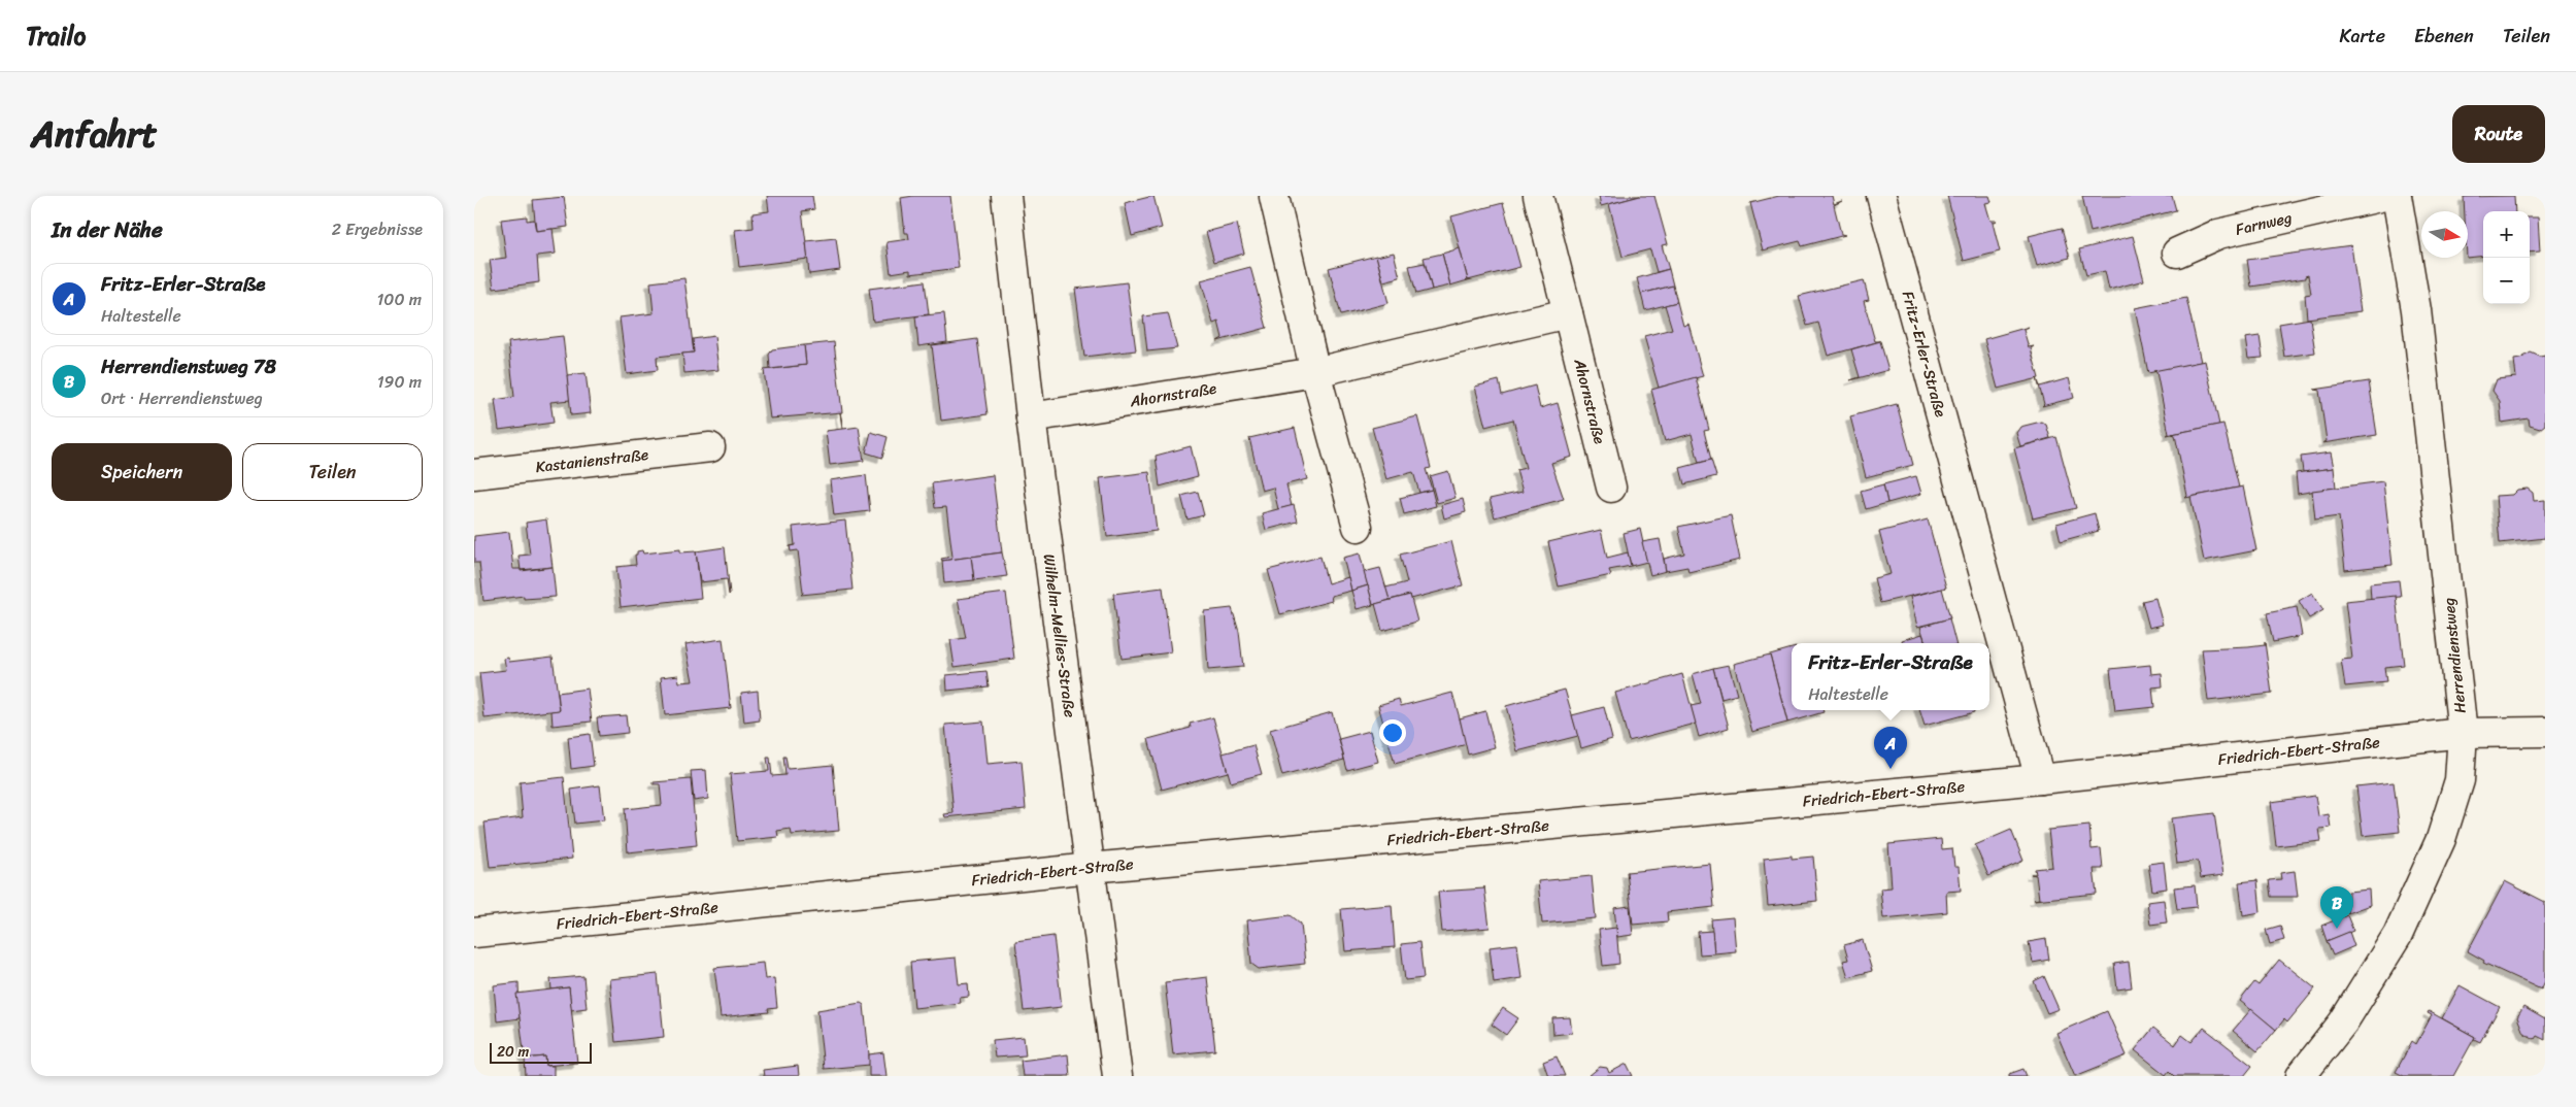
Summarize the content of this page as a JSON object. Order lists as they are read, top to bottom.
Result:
{
  "streets": {
    "street": [
      "Farnweg",
      "Fritz-Erler-Straße",
      "Ahornstraße",
      "Kastanienstraße",
      "Wilhelm-Mellies-Straße",
      "Herrendienstweg",
      "Friedrich-Ebert-Straße"
    ]
  },
  "crossings": [
    ["Fritz-Erler-Straße", "Friedrich-Ebert-Straße"],
    ["Ahornstraße", "Wilhelm-Mellies-Straße"],
    ["Wilhelm-Mellies-Straße", "Friedrich-Ebert-Straße"],
    ["Herrendienstweg", "Friedrich-Ebert-Straße"]
  ],
  "scale_bar": "20 m",
  "north": "right",
  "page": {
    "header": "Trailo",
    "nav": ["Karte", "Ebenen", "Teilen"],
    "title": "Anfahrt",
    "buttons": [
      "Route",
      ["Speichern", "Teilen"]
    ],
    "heading": ["In der Nähe", "2 Ergebnisse"],
    "map_buttons": ["+", "−"],
    "list": [
      {
        "mark": "A",
        "name": "Fritz-Erler-Straße",
        "note": "Haltestelle",
        "value": "100 m"
      },
      {
        "mark": "B",
        "name": "Herrendienstweg 78",
        "note": "Ort · Herrendienstweg",
        "value": "190 m"
      }
    ],
    "popup": ["Fritz-Erler-Straße", "Haltestelle"],
    "pins": ["A", "B"],
    "scale": "20 m"
  }
}
